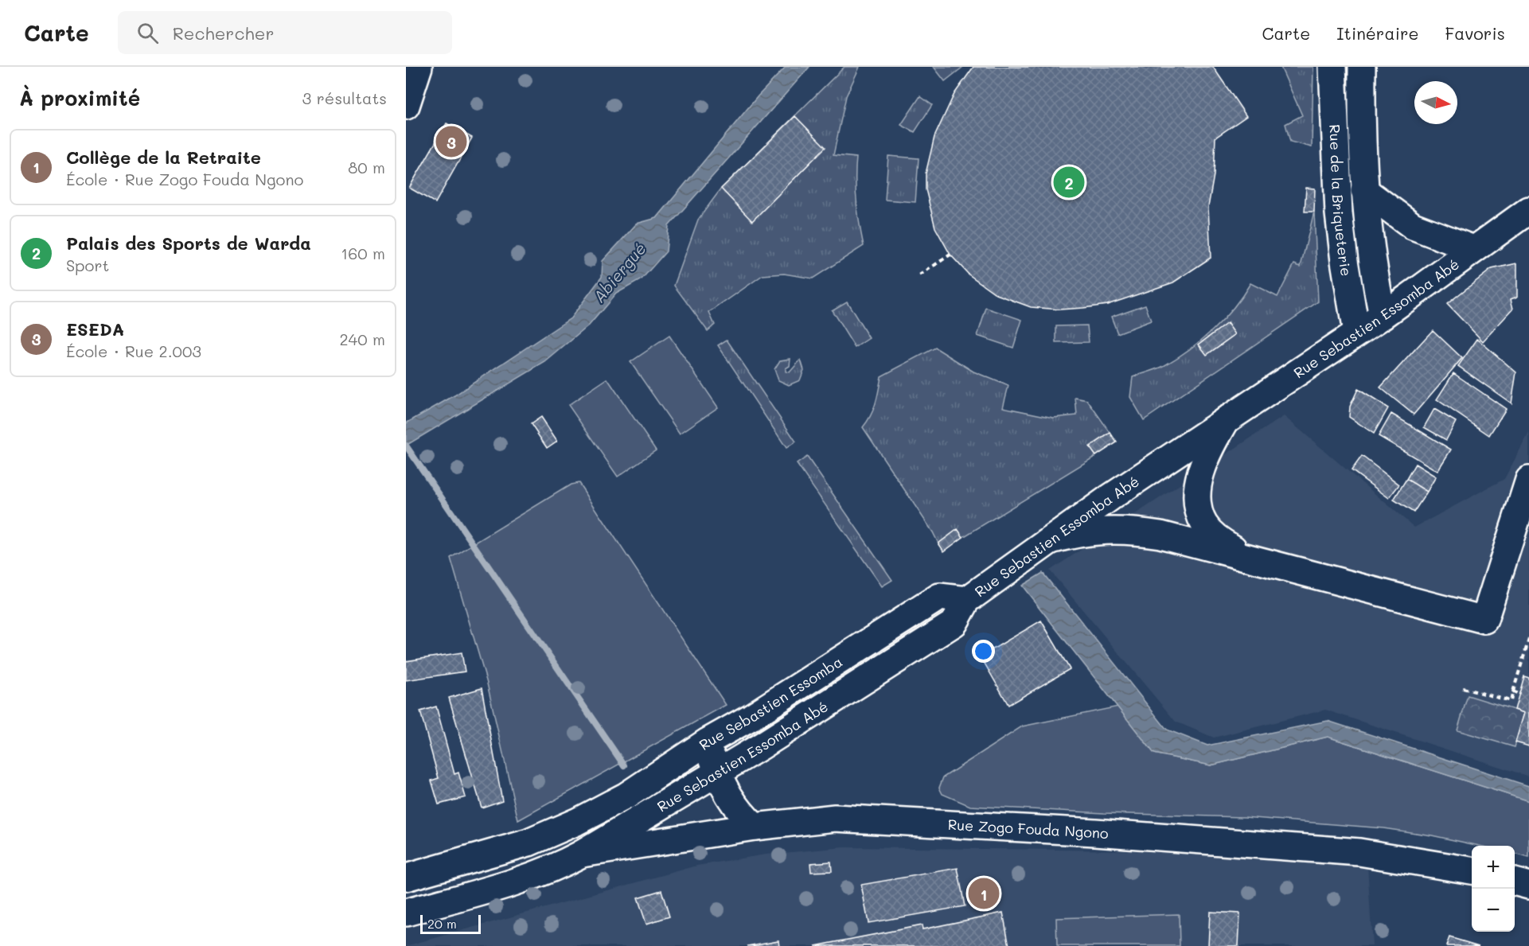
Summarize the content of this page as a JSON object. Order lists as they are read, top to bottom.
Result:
{
  "streets": {
    "main road": [
      "Rue de la Briqueterie",
      "Rue Sebastien Essomba Abé",
      "Rue Sebastien Essomba",
      "Rue Zogo Fouda Ngono"
    ]
  },
  "crossings": [
    ["Rue de la Briqueterie", "Rue Sebastien Essomba Abé"],
    ["Rue Sebastien Essomba Abé", "Rue Sebastien Essomba"],
    ["Rue Sebastien Essomba Abé", "Rue Zogo Fouda Ngono"],
    ["Rue Sebastien Essomba", "Rue Zogo Fouda Ngono"]
  ],
  "water": ["Abiergué"],
  "scale_bar": "20 m",
  "north": "right",
  "page": {
    "header": "Carte",
    "search": "Rechercher",
    "nav": ["Carte", "Itinéraire", "Favoris"],
    "heading": ["À proximité", "3 résultats"],
    "pins": ["3", "2", "1"],
    "list": [
      {
        "mark": "1",
        "name": "Collège de la Retraite",
        "note": "École · Rue Zogo Fouda Ngono",
        "value": "80 m"
      },
      {
        "mark": "2",
        "name": "Palais des Sports de Warda",
        "note": "Sport",
        "value": "160 m"
      },
      {
        "mark": "3",
        "name": "ESEDA",
        "note": "École · Rue 2.003",
        "value": "240 m"
      }
    ],
    "map_buttons": ["+", "−"],
    "scale": "20 m"
  }
}
